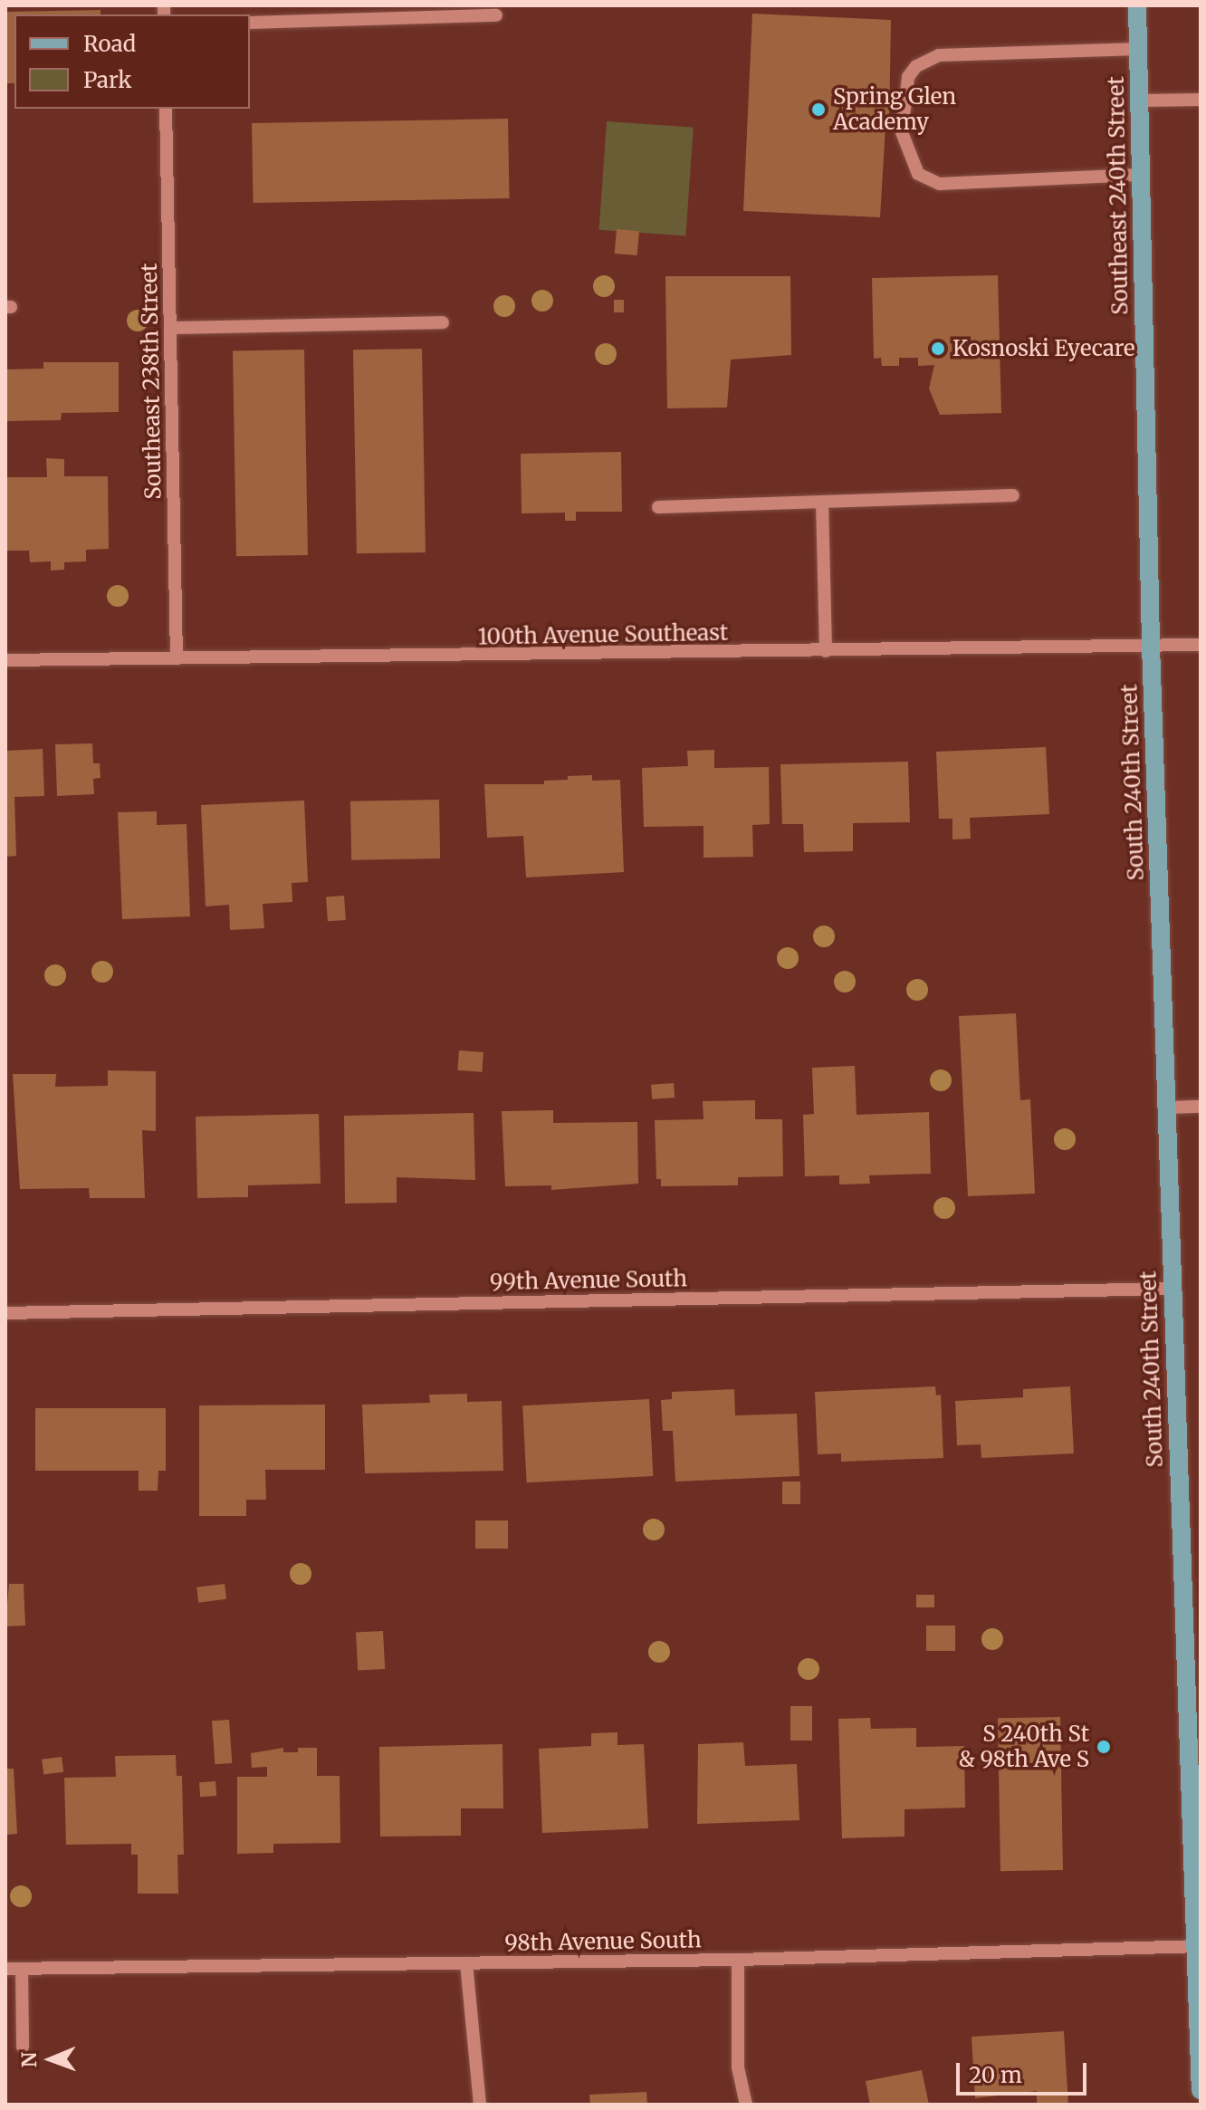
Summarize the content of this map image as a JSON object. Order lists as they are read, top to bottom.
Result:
{
  "streets": {
    "main road": ["Southeast 240th Street", "South 240th Street"],
    "street": [
      "Southeast 238th Street",
      "100th Avenue Southeast",
      "99th Avenue South",
      "98th Avenue South"
    ]
  },
  "crossings": [
    ["Southeast 240th Street", "100th Avenue Southeast"],
    ["Southeast 240th Street", "South 240th Street"],
    ["Southeast 238th Street", "100th Avenue Southeast"],
    ["100th Avenue Southeast", "South 240th Street"],
    ["South 240th Street", "99th Avenue South"],
    ["South 240th Street", "98th Avenue South"]
  ],
  "places": ["Spring Glen Academy", "Kosnoski Eyecare", "S 240th St & 98th Ave S"],
  "legend": ["Road", "Park"],
  "scale_bar": "20 m",
  "north": "left"
}
